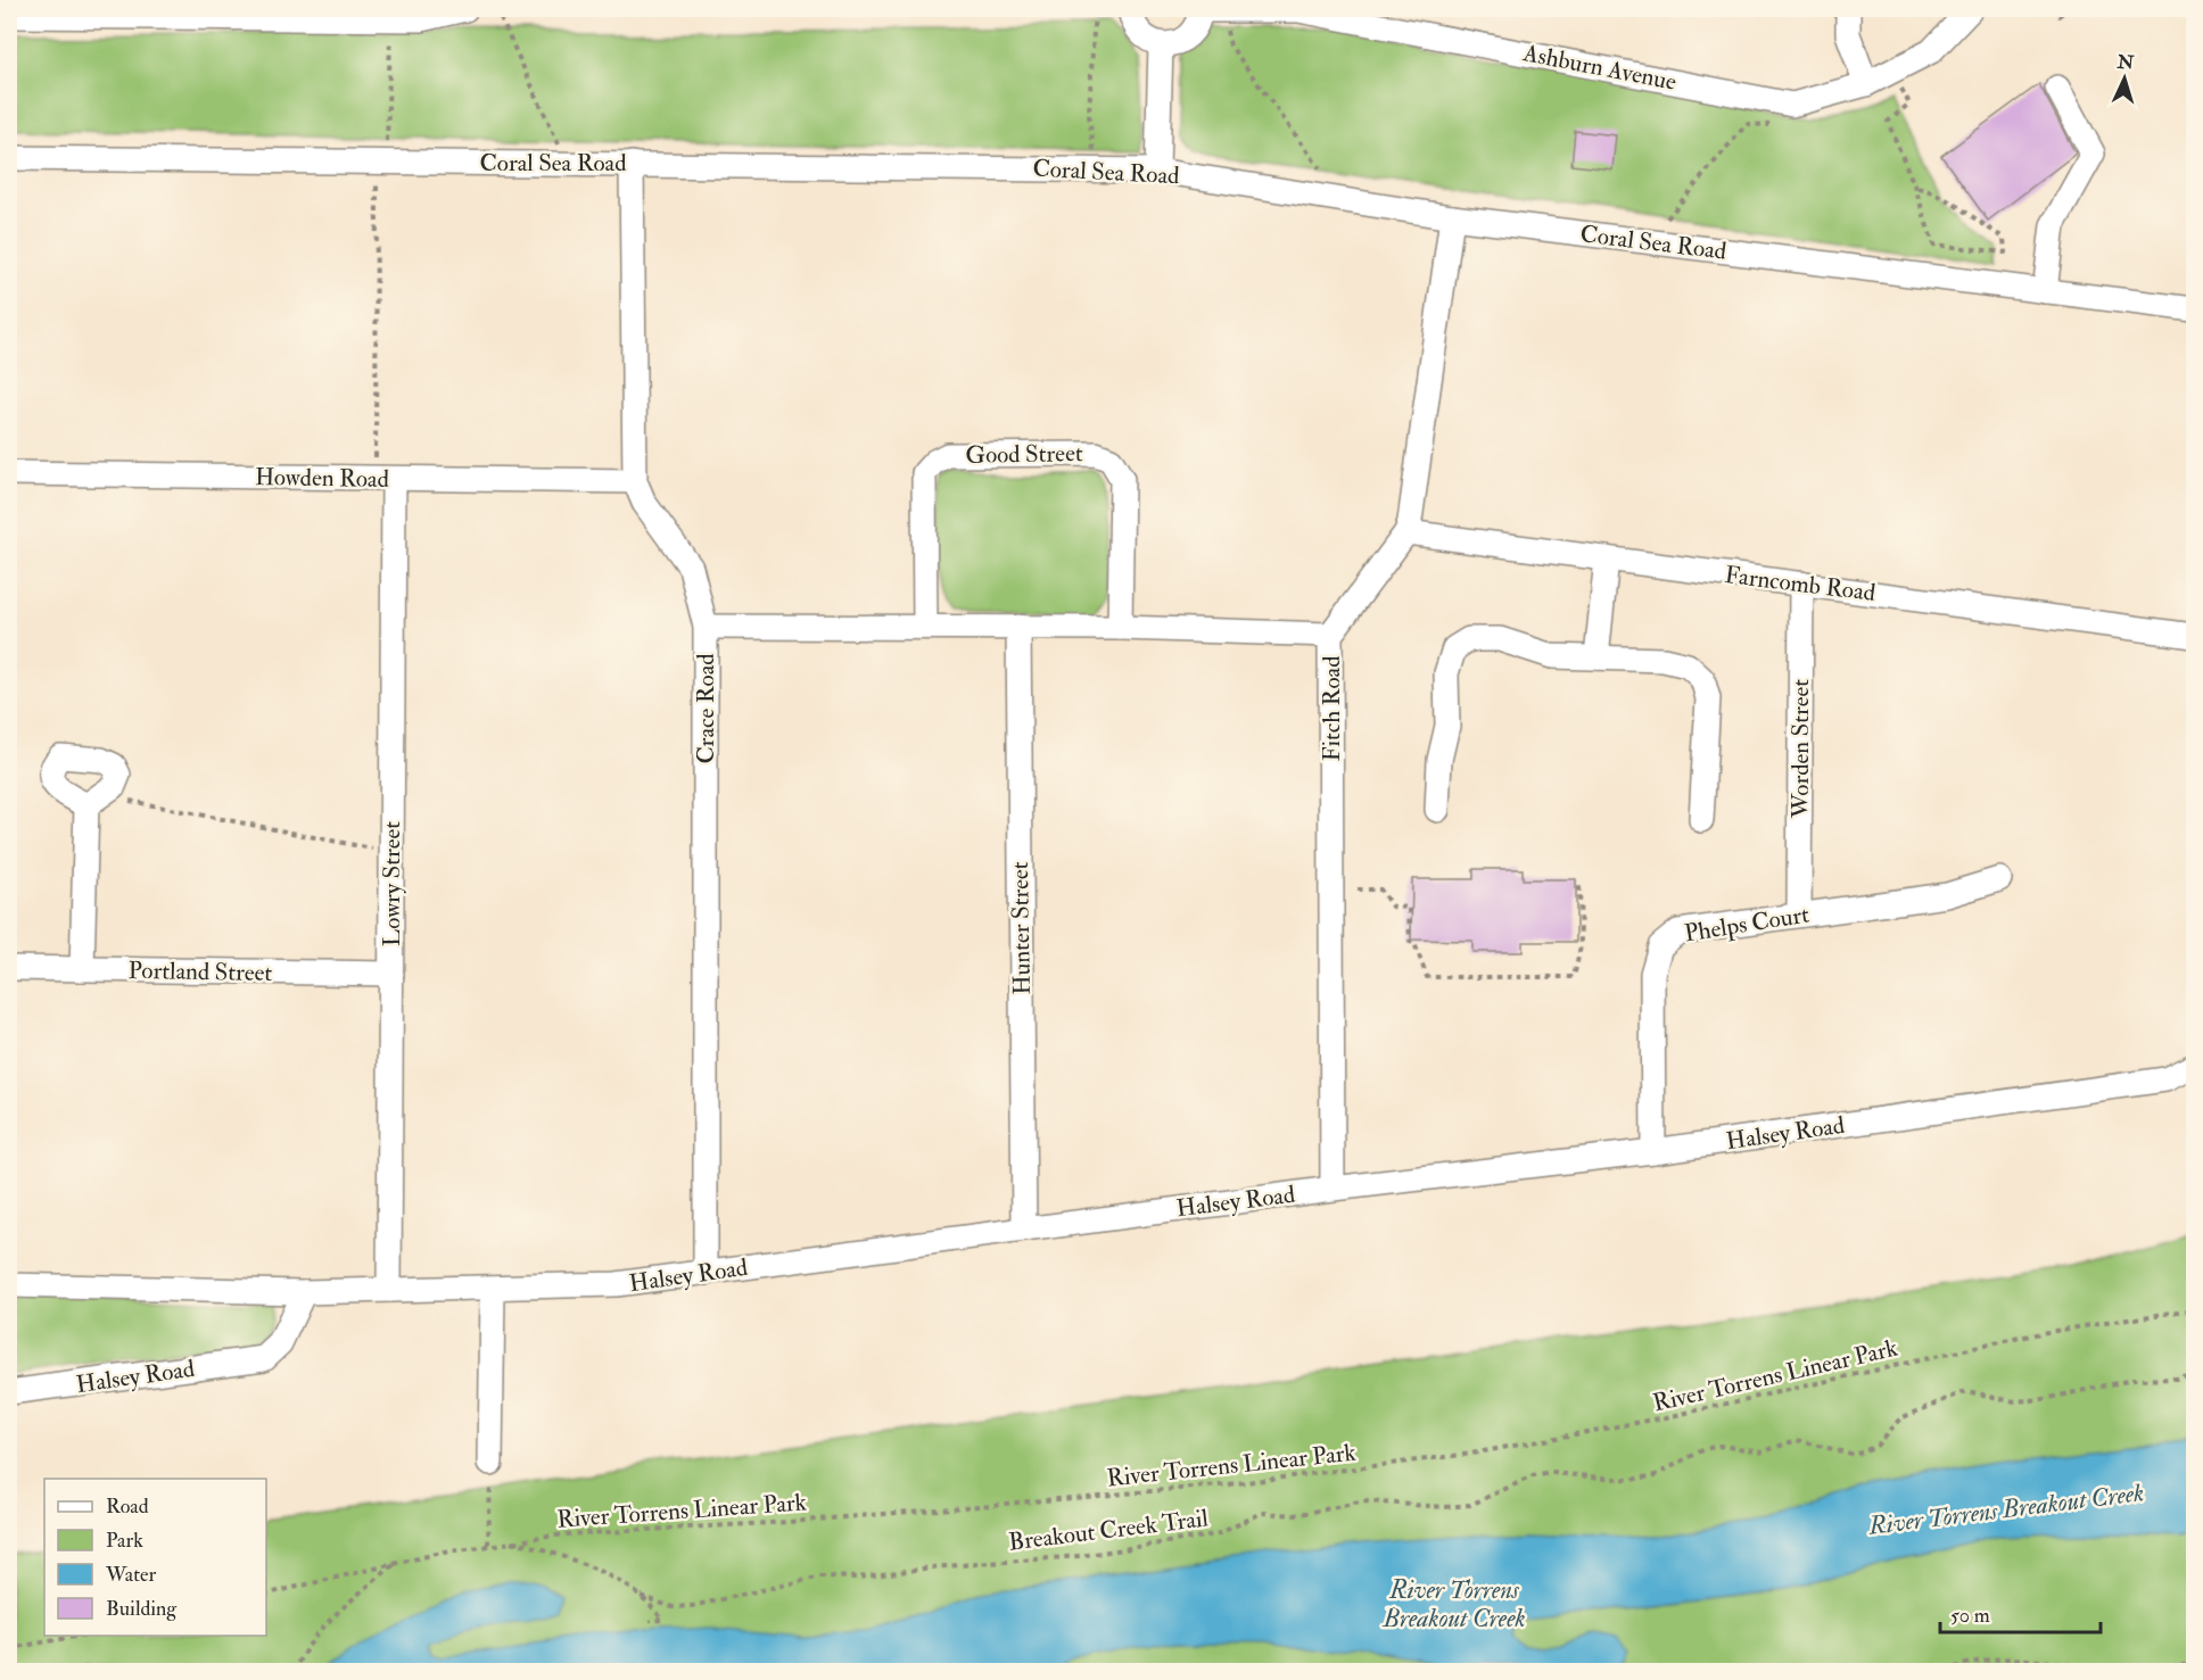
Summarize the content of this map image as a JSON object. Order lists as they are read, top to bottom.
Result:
{
  "streets": {
    "street": [
      "Ashburn Avenue",
      "Coral Sea Road",
      "Good Street",
      "Howden Road",
      "Farncomb Road",
      "Crace Road",
      "Fitch Road",
      "Worden Street",
      "Lowry Street",
      "Phelps Court",
      "Hunter Street",
      "Portland Street",
      "Halsey Road"
    ],
    "path": ["River Torrens Linear Park", "Breakout Creek Trail"]
  },
  "crossings": [
    ["Coral Sea Road", "Crace Road"],
    ["Coral Sea Road", "Fitch Road"],
    ["Howden Road", "Crace Road"],
    ["Howden Road", "Lowry Street"],
    ["Farncomb Road", "Fitch Road"],
    ["Farncomb Road", "Worden Street"],
    ["Crace Road", "Halsey Road"],
    ["Fitch Road", "Halsey Road"],
    ["Worden Street", "Phelps Court"],
    ["Lowry Street", "Portland Street"],
    ["Lowry Street", "Halsey Road"],
    ["Phelps Court", "Halsey Road"],
    ["Hunter Street", "Halsey Road"]
  ],
  "water": ["River Torrens Breakout Creek"],
  "legend": [
    "Road",
    "Park",
    "Water",
    "Building"
  ],
  "scale_bar": "50 m",
  "north": "top"
}
